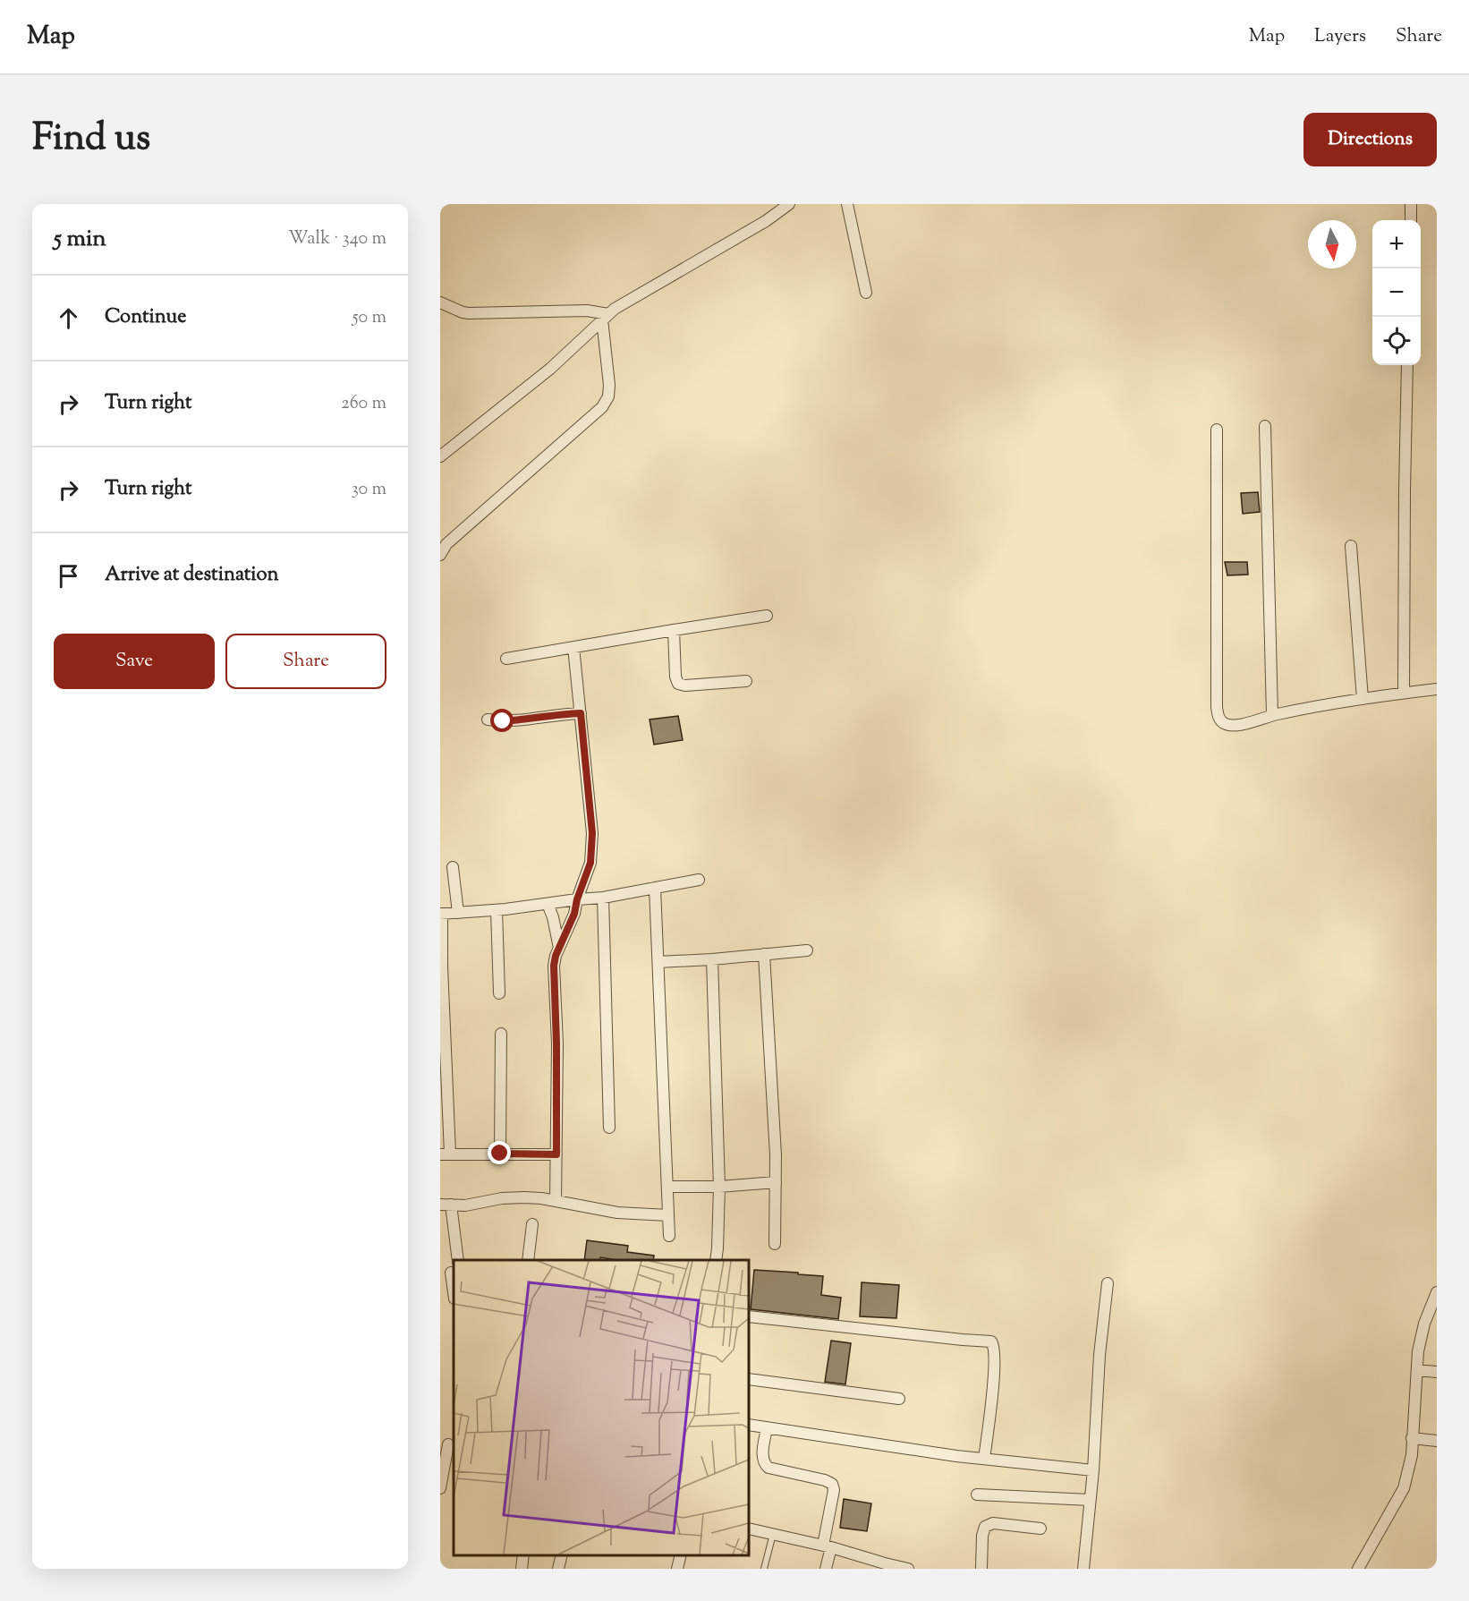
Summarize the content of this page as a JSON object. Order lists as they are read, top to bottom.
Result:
{
  "north": "bottom",
  "page": {
    "header": "Map",
    "nav": ["Map", "Layers", "Share"],
    "title": "Find us",
    "buttons": [
      "Directions",
      ["Save", "Share"]
    ],
    "heading": ["5 min", "Walk · 340 m"],
    "map_buttons": ["+", "−"],
    "list": [
      ["Continue", "50 m"],
      ["Turn right", "260 m"],
      ["Turn right", "30 m"],
      "Arrive at destination"
    ]
  }
}
